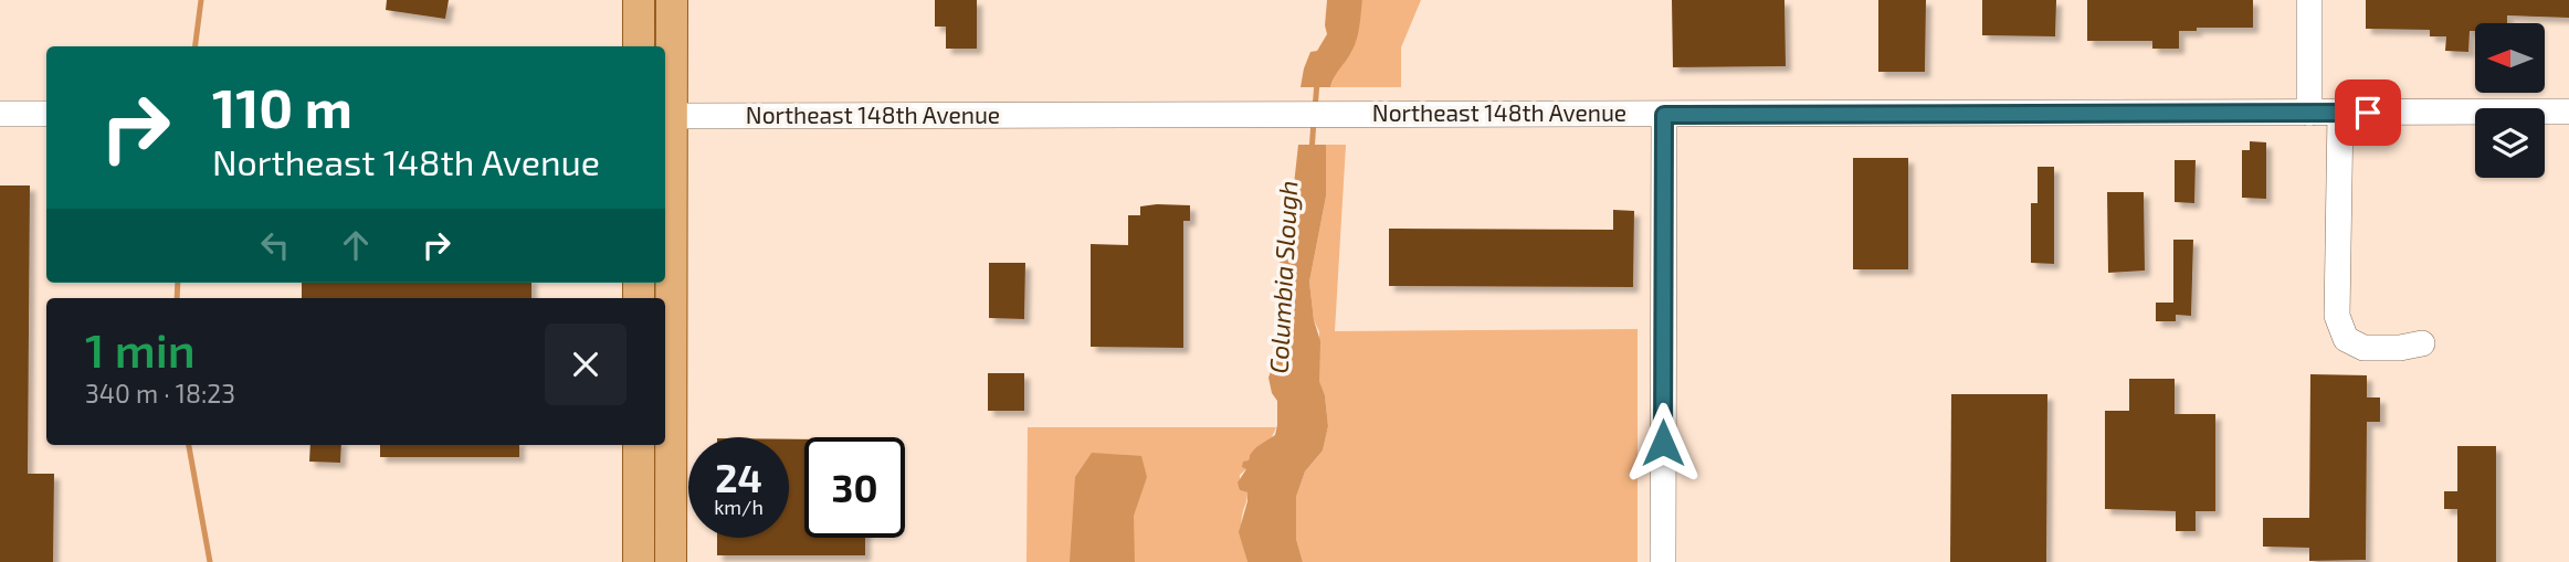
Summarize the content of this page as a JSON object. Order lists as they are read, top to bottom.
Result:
{
  "streets": {
    "street": ["Northeast 148th Avenue"]
  },
  "water": ["Columbia Slough"],
  "north": "left",
  "page": {
    "turn": ["110 m", "Northeast 148th Avenue"],
    "heading": ["1 min", "340 m · 18:23"],
    "speed": "24 km/h",
    "limit": "30"
  }
}
